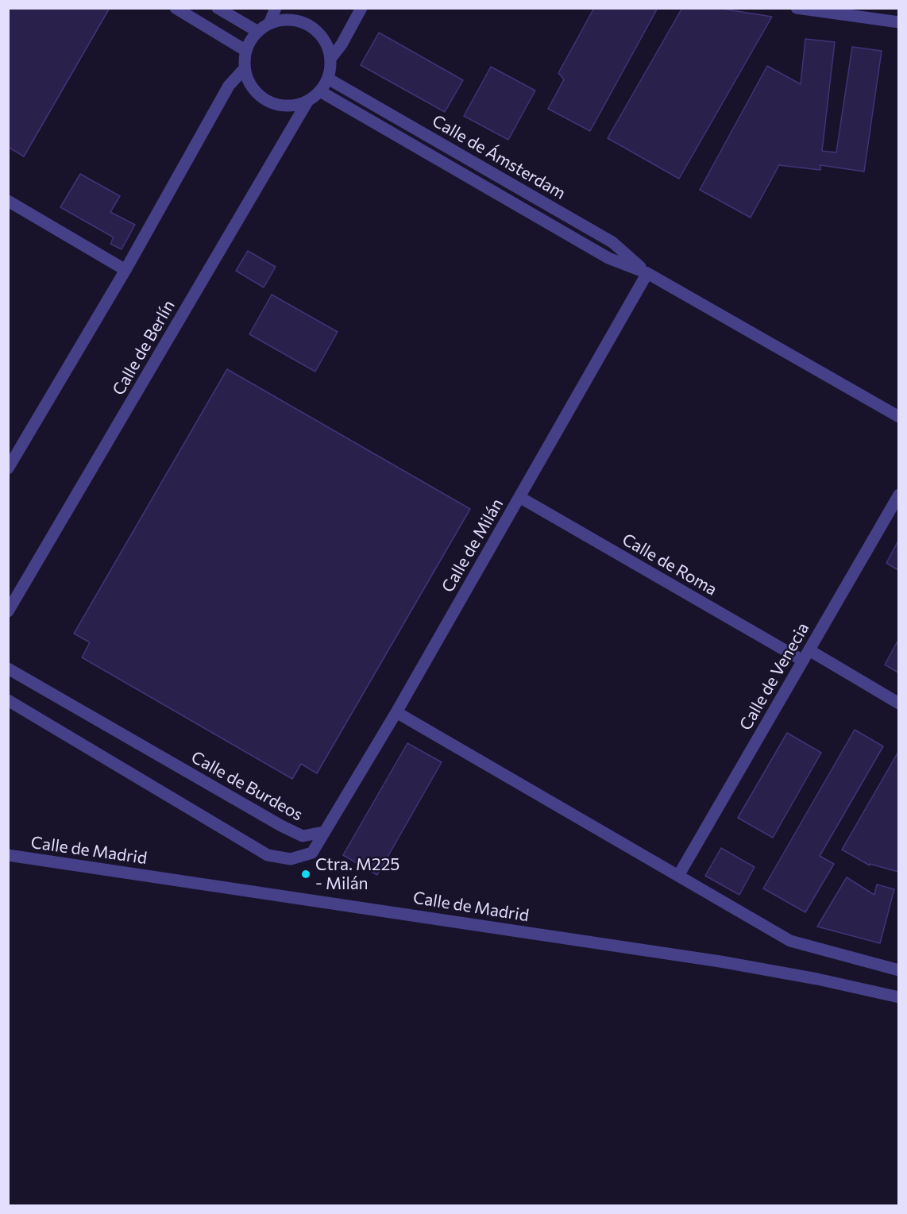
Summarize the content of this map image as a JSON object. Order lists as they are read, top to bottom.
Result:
{
  "streets": {
    "street": [
      "Calle de Ámsterdam",
      "Calle de Berlín",
      "Calle de Milán",
      "Calle de Roma",
      "Calle de Venecia",
      "Calle de Burdeos",
      "Calle de Madrid"
    ]
  },
  "crossings": [
    ["Calle de Ámsterdam", "Calle de Berlín"],
    ["Calle de Ámsterdam", "Calle de Milán"],
    ["Calle de Milán", "Calle de Roma"],
    ["Calle de Milán", "Calle de Burdeos"],
    ["Calle de Roma", "Calle de Venecia"]
  ],
  "places": ["Ctra. M225 - Milán"]
}
